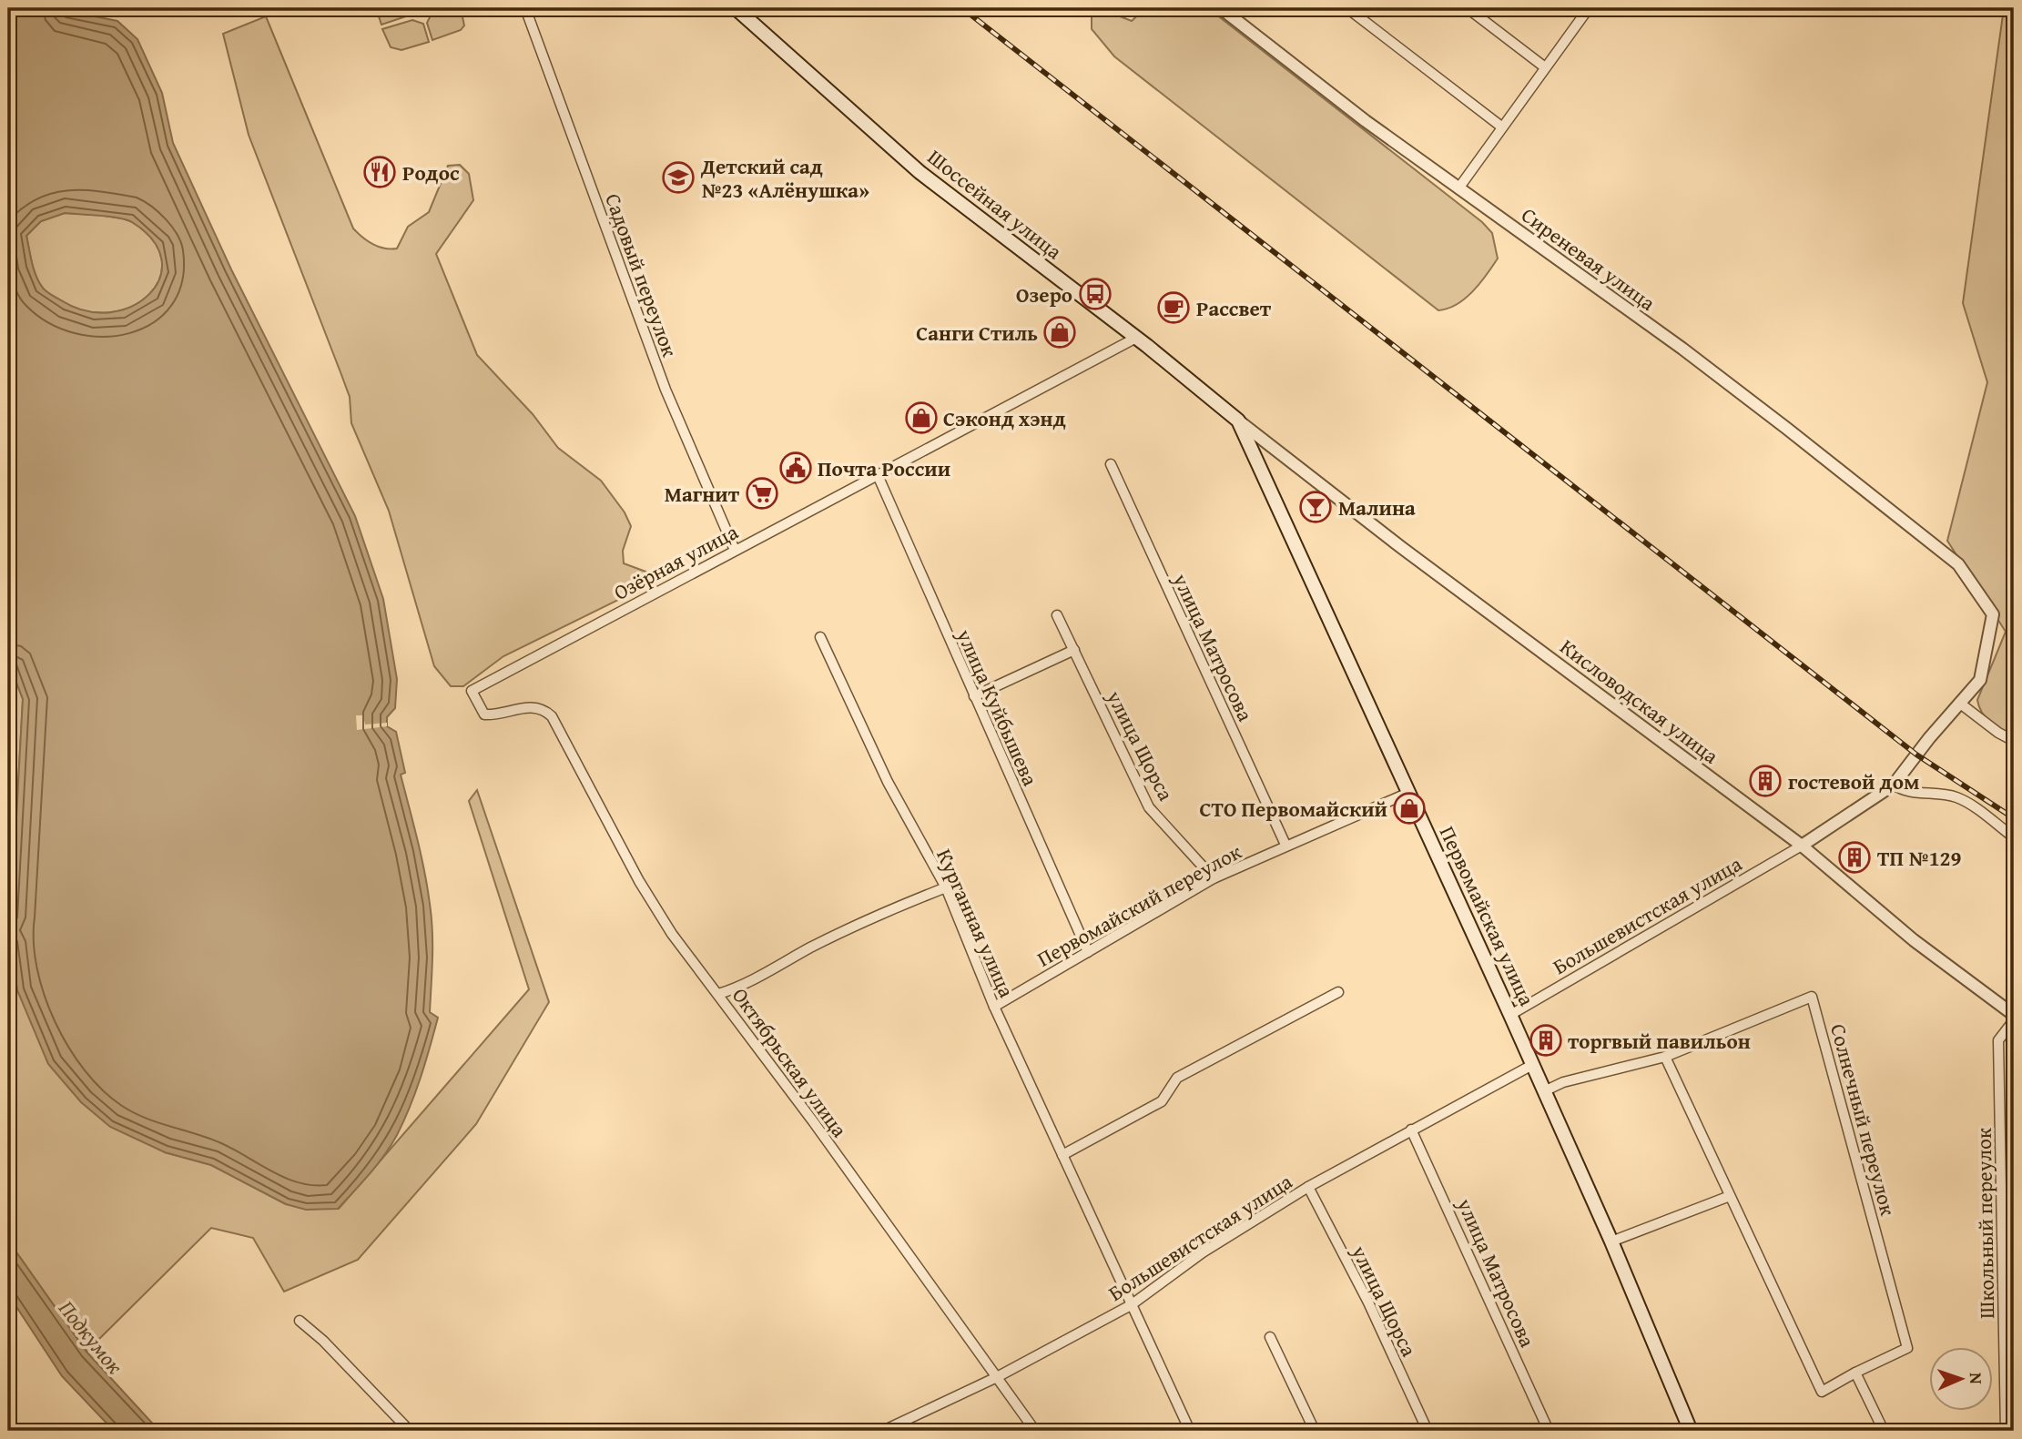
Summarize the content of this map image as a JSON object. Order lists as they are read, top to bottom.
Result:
{
  "streets": {
    "main road": ["Шоссейная улица", "Первомайская улица"],
    "street": [
      "Сиреневая улица",
      "Садовый переулок",
      "Озёрная улица",
      "улица Матросова",
      "Кисловодская улица",
      "улица Куйбышева",
      "улица Щорса",
      "Первомайский переулок",
      "Большевистская улица",
      "Курганная улица",
      "Октябрьская улица",
      "Солнечный переулок",
      "Школьный переулок"
    ]
  },
  "crossings": [
    ["Шоссейная улица", "Озёрная улица"],
    ["Шоссейная улица", "Кисловодская улица"],
    ["Шоссейная улица", "Первомайская улица"],
    ["Сиреневая улица", "Кисловодская улица"],
    ["Сиреневая улица", "Большевистская улица"],
    ["Садовый переулок", "Озёрная улица"],
    ["Озёрная улица", "улица Куйбышева"],
    ["Озёрная улица", "Октябрьская улица"],
    ["улица Матросова", "Первомайский переулок"],
    ["улица Матросова", "Большевистская улица"],
    ["Кисловодская улица", "Большевистская улица"],
    ["Кисловодская улица", "Первомайская улица"],
    ["улица Куйбышева", "Первомайский переулок"],
    ["улица Щорса", "Первомайский переулок"],
    ["улица Щорса", "Большевистская улица"],
    ["Первомайский переулок", "Первомайская улица"],
    ["Первомайский переулок", "Курганная улица"],
    ["Большевистская улица", "Первомайская улица"],
    ["Большевистская улица", "Курганная улица"],
    ["Большевистская улица", "Октябрьская улица"],
    ["Первомайская улица", "Солнечный переулок"]
  ],
  "water": ["Подкумок"],
  "places": {
    "restaurant": ["Родос"],
    "school or university": ["Детский сад №23 «Алёнушка»"],
    "bus stop": ["Озеро"],
    "cafe": ["Рассвет"],
    "shop": ["Санги Стиль", "Сэконд хэнд", "СТО Первомайский"],
    "public building": ["Почта России"],
    "supermarket": ["Магнит"],
    "bar": ["Малина"],
    "building": ["гостевой дом", "ТП №129", "торгвый павильон"]
  },
  "north": "right"
}
